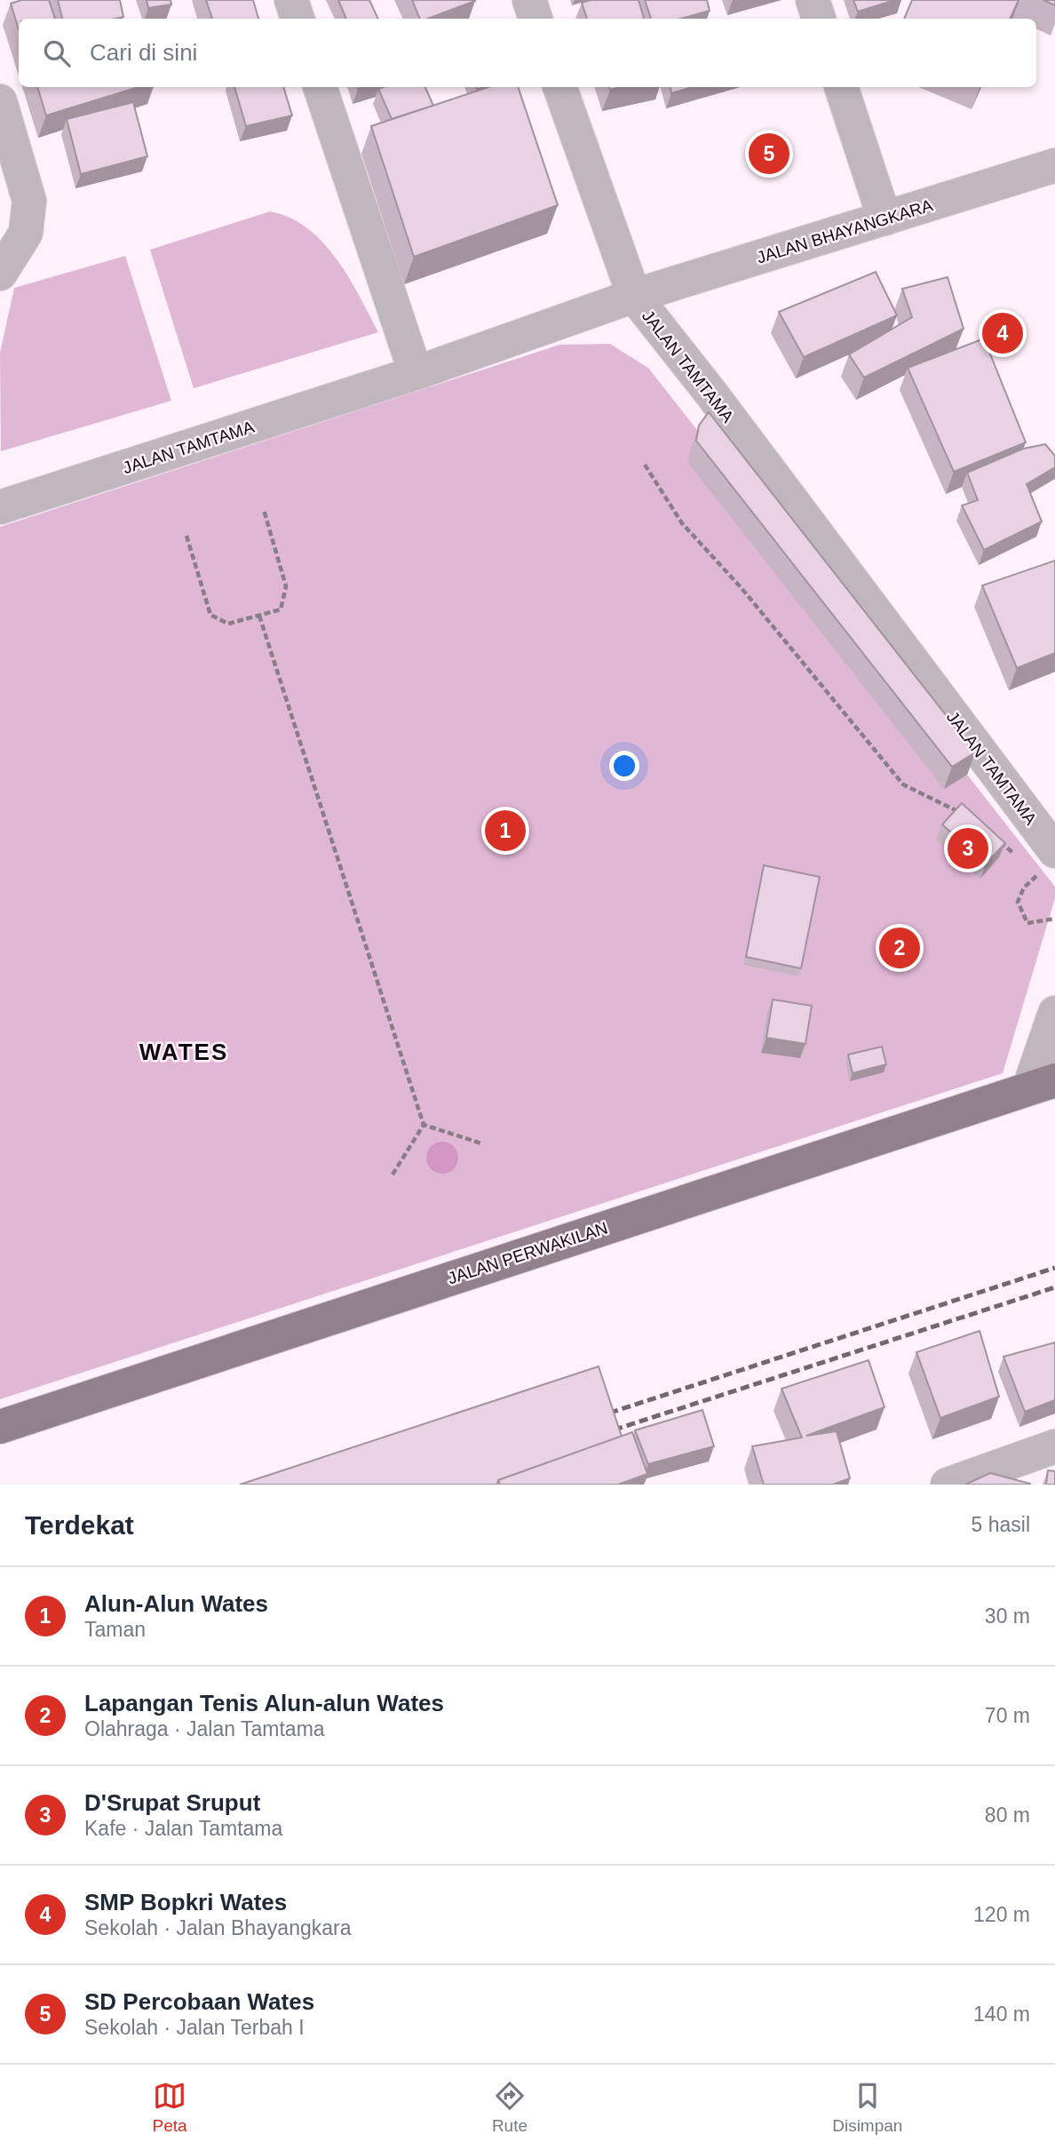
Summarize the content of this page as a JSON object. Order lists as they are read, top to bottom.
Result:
{
  "streets": {
    "main road": ["JALAN PERWAKILAN"],
    "street": ["JALAN BHAYANGKARA", "JALAN TAMTAMA"]
  },
  "crossings": [
    ["JALAN BHAYANGKARA", "JALAN TAMTAMA"]
  ],
  "districts": ["WATES"],
  "page": {
    "search": "Cari di sini",
    "pins": [
      "5",
      "4",
      "1",
      "3",
      "2"
    ],
    "heading": ["Terdekat", "5 hasil"],
    "list": [
      {
        "mark": "1",
        "name": "Alun-Alun Wates",
        "note": "Taman",
        "value": "30 m"
      },
      {
        "mark": "2",
        "name": "Lapangan Tenis Alun-alun Wates",
        "note": "Olahraga · Jalan Tamtama",
        "value": "70 m"
      },
      {
        "mark": "3",
        "name": "D'Srupat Sruput",
        "note": "Kafe · Jalan Tamtama",
        "value": "80 m"
      },
      {
        "mark": "4",
        "name": "SMP Bopkri Wates",
        "note": "Sekolah · Jalan Bhayangkara",
        "value": "120 m"
      },
      {
        "mark": "5",
        "name": "SD Percobaan Wates",
        "note": "Sekolah · Jalan Terbah I",
        "value": "140 m"
      }
    ],
    "nav": ["Peta", "Rute", "Disimpan"]
  }
}
